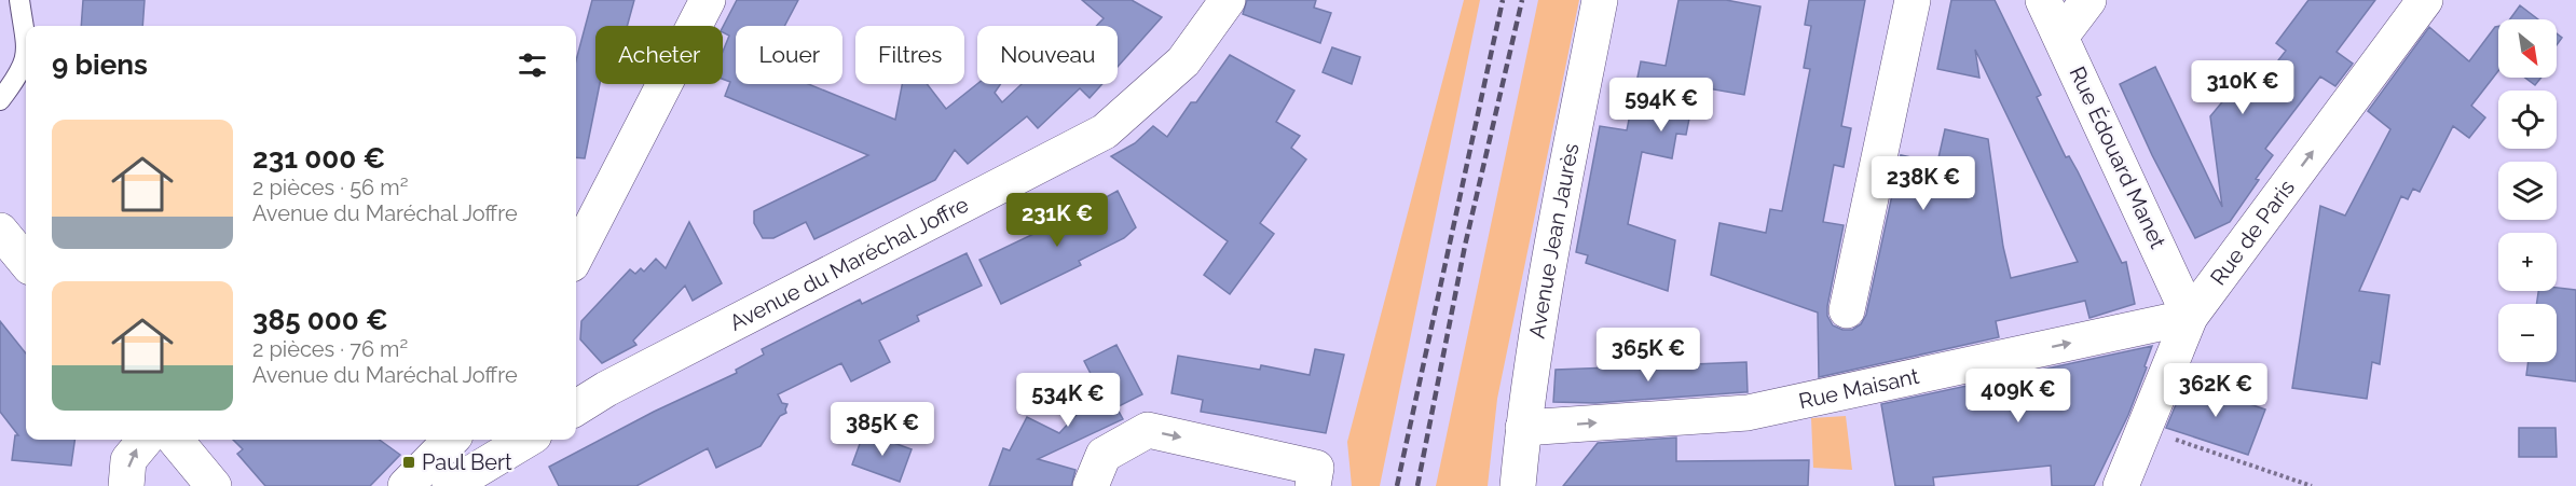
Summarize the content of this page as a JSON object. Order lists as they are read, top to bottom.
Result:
{
  "streets": {
    "street": [
      "Rue Édouard Manet",
      "Rue de Paris",
      "Avenue Jean Jaurès",
      "Avenue du Maréchal Joffre",
      "Rue Maisant"
    ]
  },
  "crossings": [
    ["Rue Édouard Manet", "Rue de Paris"],
    ["Rue Édouard Manet", "Rue Maisant"],
    ["Rue de Paris", "Rue Maisant"],
    ["Avenue Jean Jaurès", "Rue Maisant"]
  ],
  "one_way": ["Rue de Paris", "Rue Maisant"],
  "places": {
    "transit": ["Paul Bert"]
  },
  "north": "bottom right",
  "page": {
    "map_buttons": ["+", "−"],
    "chip": [
      "Acheter",
      "Louer",
      "Filtres",
      "Nouveau"
    ],
    "heading": "9 biens",
    "price": [
      "310K €",
      "594K €",
      "238K €",
      "231K €",
      "365K €",
      "362K €",
      "409K €",
      "534K €",
      "385K €"
    ],
    "list": [
      {
        "name": "231 000 €",
        "note": "2 pièces · 56 m² · Avenue du Maréchal Joffre"
      },
      {
        "name": "385 000 €",
        "note": "2 pièces · 76 m² · Avenue du Maréchal Joffre"
      }
    ]
  }
}
